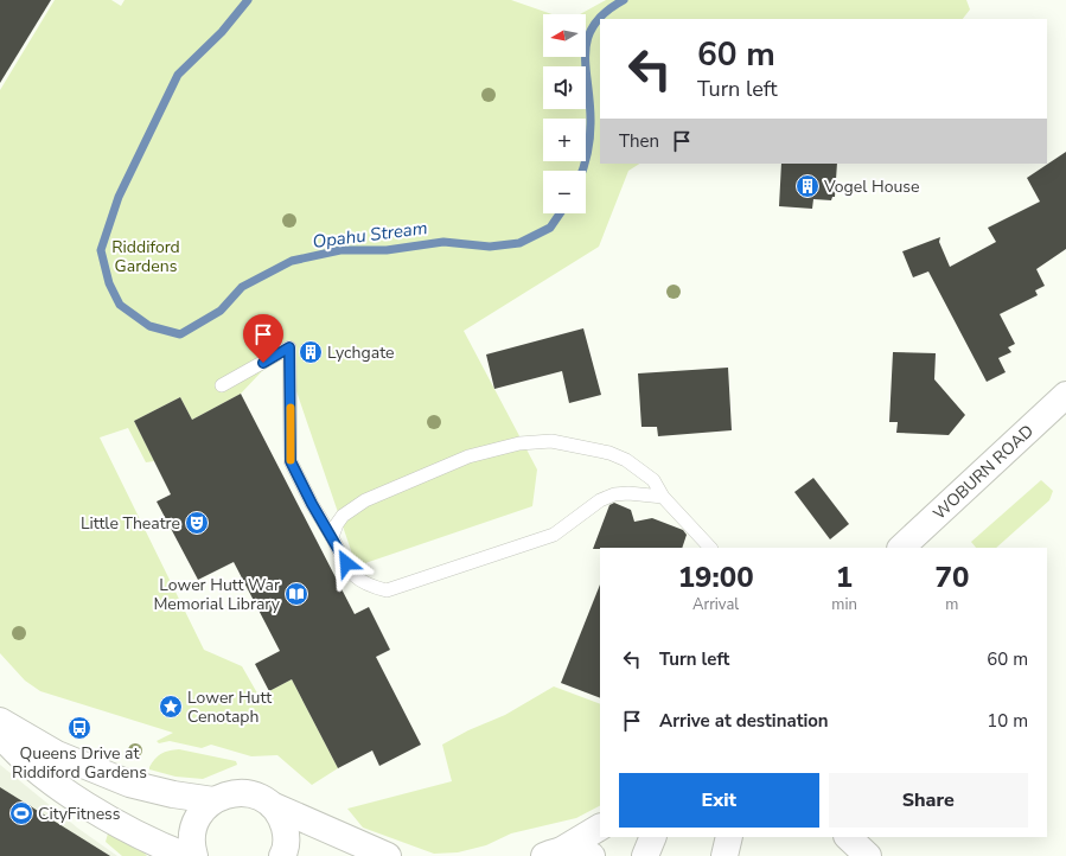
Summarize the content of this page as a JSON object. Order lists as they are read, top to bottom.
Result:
{
  "streets": {
    "main road": ["WOBURN ROAD"]
  },
  "water": ["Opahu Stream"],
  "parks": ["Riddiford Gardens"],
  "places": {
    "building": ["Vogel House", "Lychgate"],
    "theatre": ["Little Theatre"],
    "library": ["Lower Hutt War Memorial Library"],
    "place": ["Lower Hutt Cenotaph"],
    "bus stop": ["Queens Drive at Riddiford Gardens"],
    "sports": ["CityFitness"]
  },
  "north": "left",
  "page": {
    "map_buttons": ["+", "−"],
    "turn": ["60 m", "Turn left"],
    "then": "Then",
    "eta": [
      "19:00",
      "Arrival",
      "1",
      "min",
      "70",
      "m"
    ],
    "list": [
      {
        "name": "Turn left",
        "value": "60 m"
      },
      {
        "name": "Arrive at destination",
        "value": "10 m"
      }
    ],
    "buttons": ["Exit", "Share"]
  }
}
